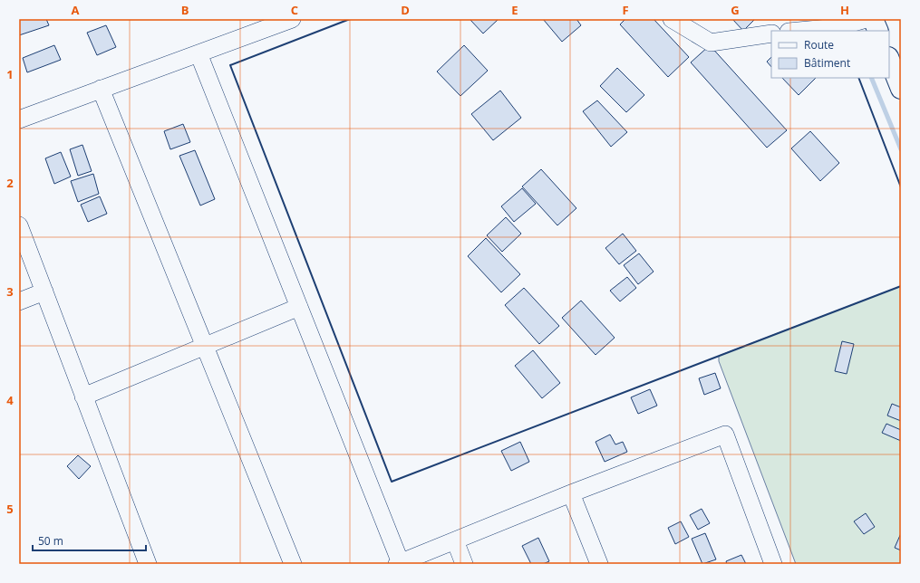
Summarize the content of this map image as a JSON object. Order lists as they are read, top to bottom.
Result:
{
  "legend": ["Route", "Bâtiment"],
  "scale_bar": "50 m",
  "grid": {
    "columns": [
      "A",
      "B",
      "C",
      "D",
      "E",
      "F",
      "G",
      "H"
    ],
    "rows": [
      "1",
      "2",
      "3",
      "4",
      "5"
    ]
  }
}
